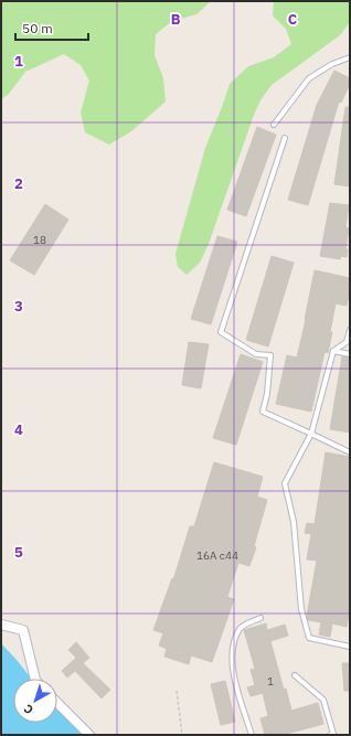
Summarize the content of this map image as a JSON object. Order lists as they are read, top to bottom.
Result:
{
  "house_numbers": ["18", "16А с44", "1"],
  "scale_bar": "50 m",
  "north": "bottom left",
  "grid": {
    "columns": ["B", "C"],
    "rows": [
      "1",
      "2",
      "3",
      "4",
      "5"
    ]
  }
}
